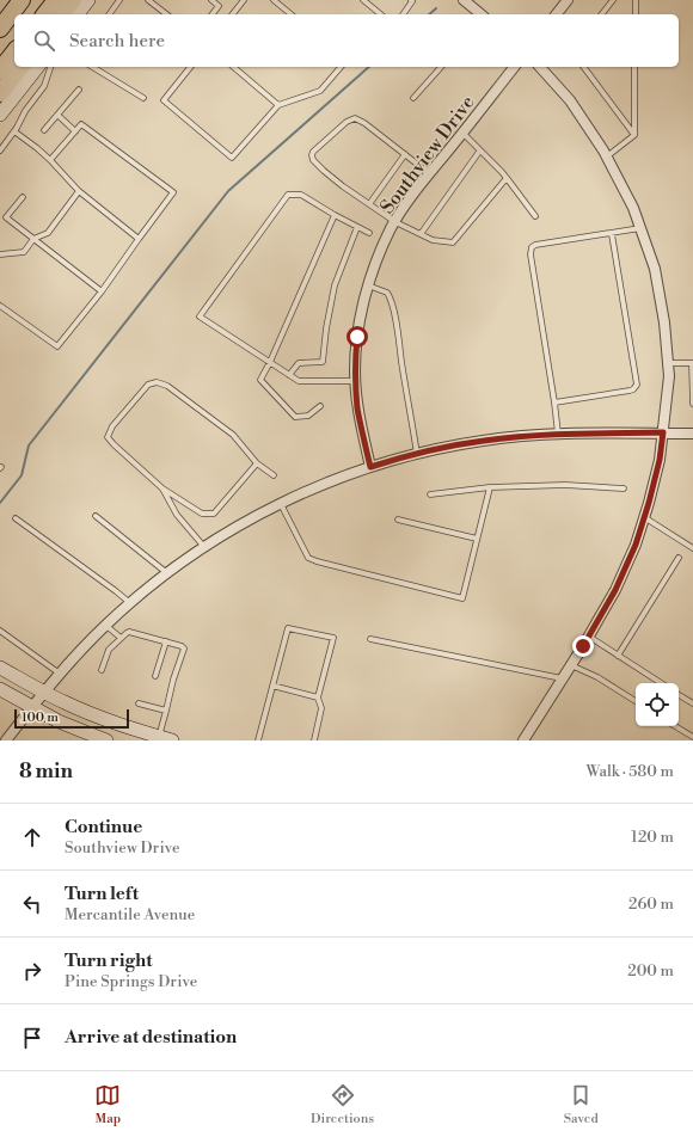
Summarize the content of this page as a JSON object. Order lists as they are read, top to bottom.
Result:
{
  "streets": {
    "street": ["Southview Drive"]
  },
  "scale_bar": "100 m",
  "page": {
    "search": "Search here",
    "scale": "100 m",
    "heading": ["8 min", "Walk · 580 m"],
    "list": [
      ["Continue", "Southview Drive", "120 m"],
      ["Turn left", "Mercantile Avenue", "260 m"],
      ["Turn right", "Pine Springs Drive", "200 m"],
      "Arrive at destination"
    ],
    "nav": ["Map", "Directions", "Saved"]
  }
}
